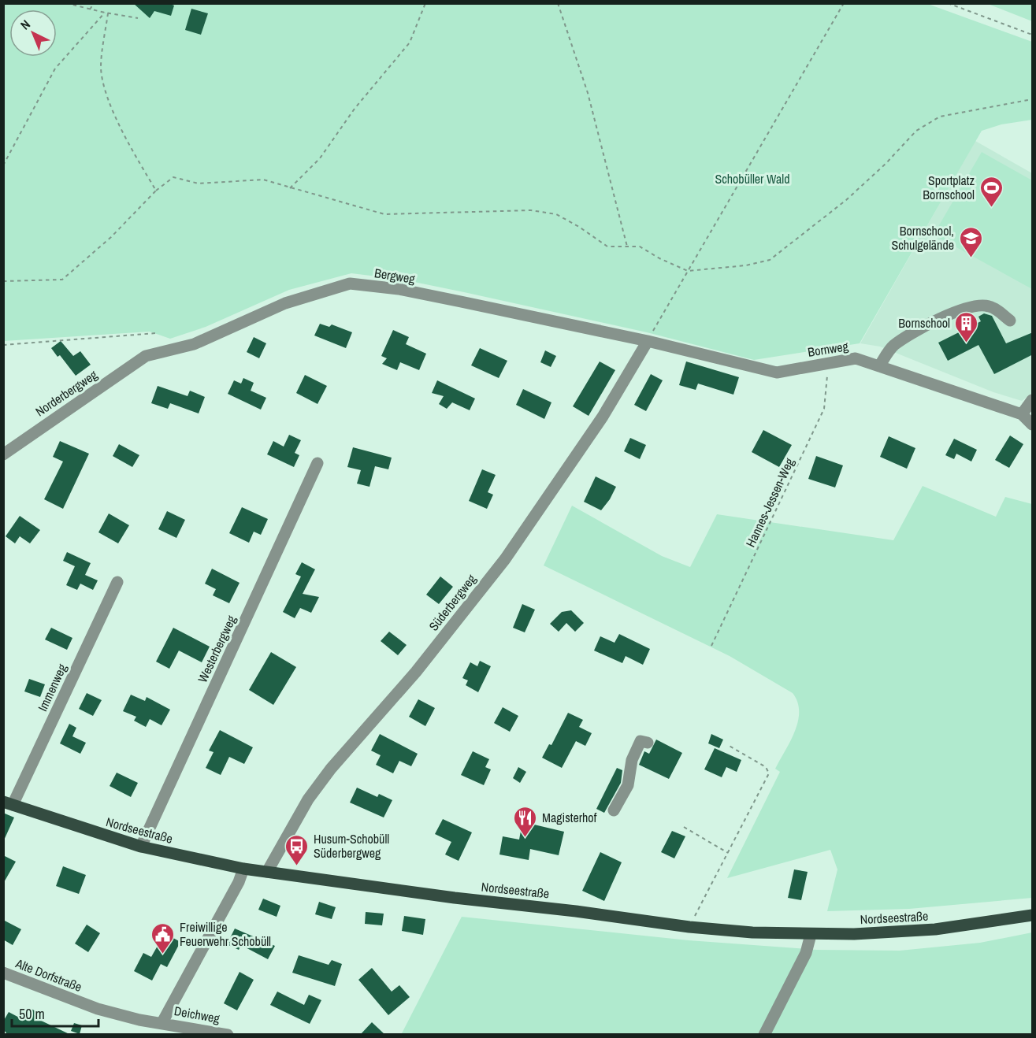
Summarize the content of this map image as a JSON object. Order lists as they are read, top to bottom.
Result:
{
  "streets": {
    "main road": ["Nordseestraße"],
    "street": [
      "Bergweg",
      "Bornweg",
      "Norderbergweg",
      "Süderbergweg",
      "Westerbergweg",
      "Immenweg",
      "Alte Dorfstraße",
      "Deichweg"
    ],
    "path": ["Hannes-Jessen-Weg"]
  },
  "crossings": [
    ["Bergweg", "Bornweg"],
    ["Bergweg", "Norderbergweg"],
    ["Bergweg", "Süderbergweg"],
    ["Bornweg", "Hannes-Jessen-Weg"],
    ["Bornweg", "Süderbergweg"],
    ["Süderbergweg", "Nordseestraße"],
    ["Westerbergweg", "Nordseestraße"],
    ["Immenweg", "Nordseestraße"],
    ["Alte Dorfstraße", "Deichweg"]
  ],
  "parks": ["Schobüller Wald"],
  "places": {
    "sports": ["Sportplatz Bornschool"],
    "school or university": ["Bornschool, Schulgelände"],
    "building": ["Bornschool"],
    "restaurant": ["Magisterhof"],
    "bus stop": ["Husum-Schobüll Süderbergweg"],
    "public building": ["Freiwillige Feuerwehr Schobüll"]
  },
  "scale_bar": "50 m",
  "north": "top left"
}
